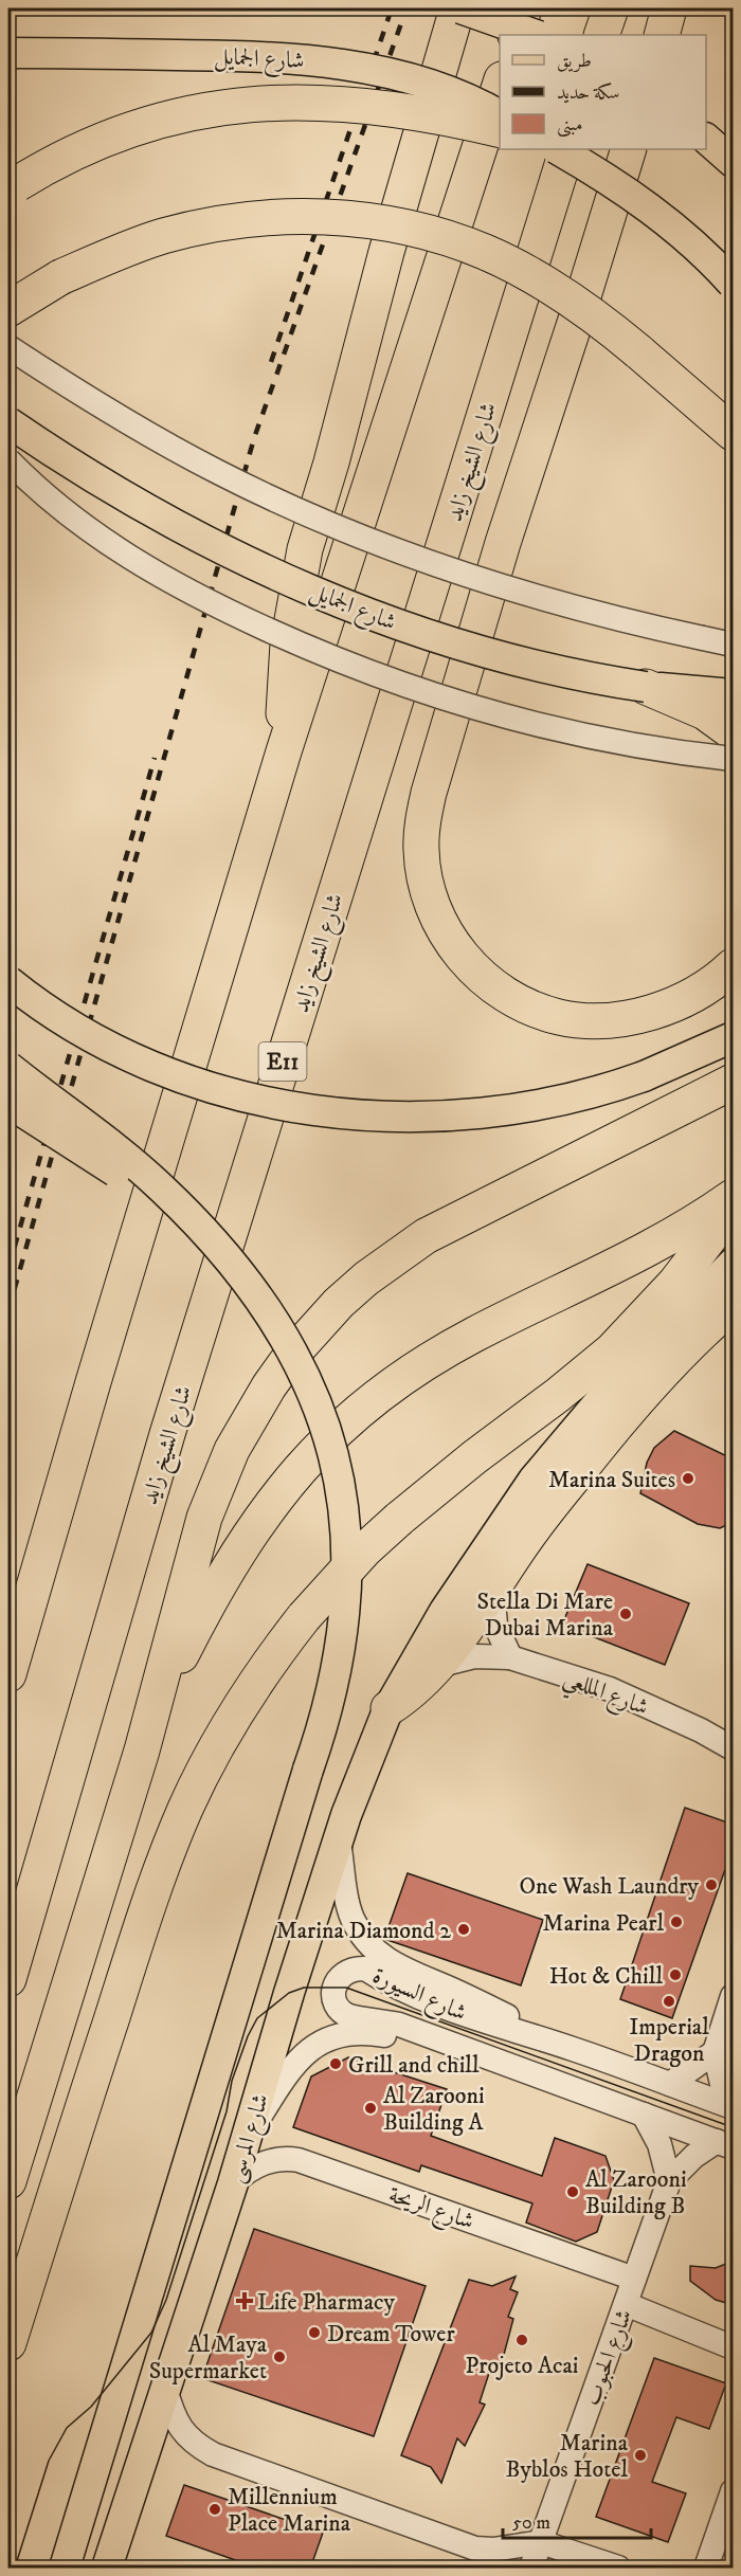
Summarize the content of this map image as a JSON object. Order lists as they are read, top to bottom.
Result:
{
  "streets": {
    "highway": ["شارع الشيخ زايد", "E11"],
    "main road": ["شارع الجمايل", "شارع المرسى"],
    "street": [
      "شارع المللعي",
      "شارع السيورة",
      "شارع الريحة",
      "شارع الحبوب"
    ]
  },
  "crossings": [
    ["شارع السيورة", "شارع المرسى"],
    ["شارع السيورة", "شارع الحبوب"],
    ["شارع المرسى", "شارع الريحة"],
    ["شارع الريحة", "شارع الحبوب"]
  ],
  "places": {
    "other": [
      "Marina Suites",
      "Stella Di Mare Dubai Marina",
      "One Wash Laundry",
      "Marina Pearl",
      "Marina Diamond 2",
      "Hot & Chill",
      "Imperial Dragon",
      "Grill and chill",
      "Al Zarooni Building A",
      "Al Zarooni Building B",
      "Dream Tower",
      "Projeto Acai",
      "Al Maya Supermarket",
      "Marina Byblos Hotel",
      "Millennium Place Marina"
    ],
    "health": ["Life Pharmacy"]
  },
  "legend": ["طريق", "سكة حديد", "مبنى"],
  "scale_bar": "50 m"
}
